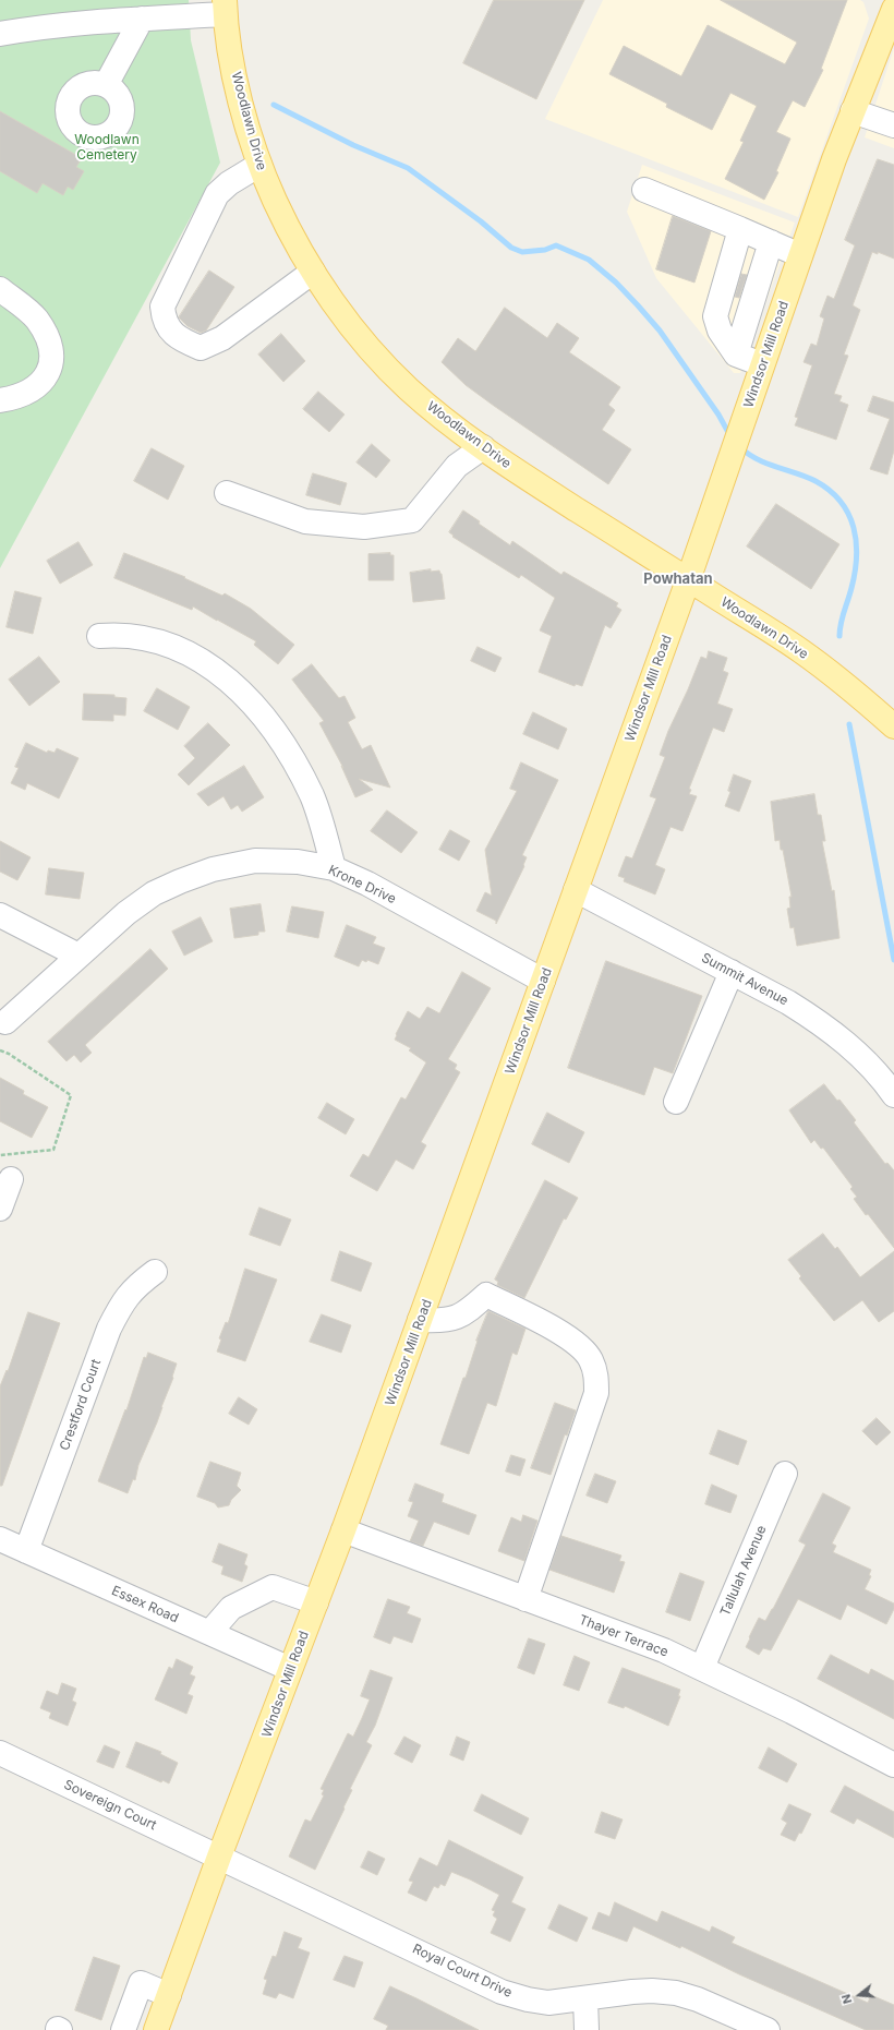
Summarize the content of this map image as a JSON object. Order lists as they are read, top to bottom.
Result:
{
  "streets": {
    "main road": ["Woodlawn Drive", "Windsor Mill Road"],
    "street": [
      "Krone Drive",
      "Summit Avenue",
      "Crestford Court",
      "Tallulah Avenue",
      "Essex Road",
      "Thayer Terrace",
      "Sovereign Court",
      "Royal Court Drive"
    ]
  },
  "crossings": [
    ["Woodlawn Drive", "Windsor Mill Road"],
    ["Windsor Mill Road", "Krone Drive"],
    ["Windsor Mill Road", "Summit Avenue"],
    ["Windsor Mill Road", "Essex Road"],
    ["Windsor Mill Road", "Thayer Terrace"],
    ["Windsor Mill Road", "Sovereign Court"],
    ["Windsor Mill Road", "Royal Court Drive"],
    ["Crestford Court", "Essex Road"],
    ["Tallulah Avenue", "Thayer Terrace"],
    ["Sovereign Court", "Royal Court Drive"]
  ],
  "districts": ["Powhatan"],
  "parks": ["Woodlawn Cemetery"],
  "north": "left"
}
